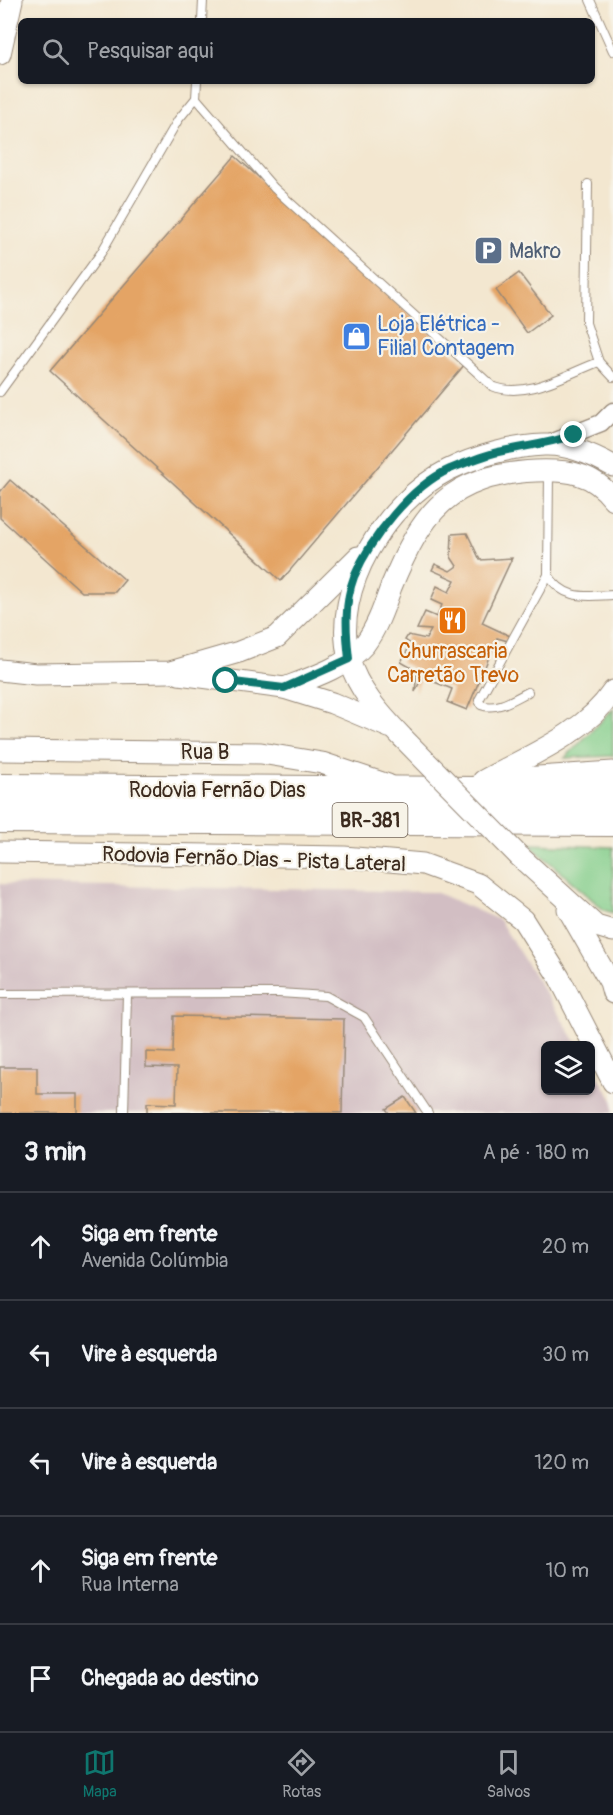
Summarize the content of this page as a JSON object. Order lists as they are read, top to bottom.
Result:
{
  "streets": {
    "highway": ["Rodovia Fernão Dias", "BR-381"],
    "street": ["Rua B", "Rodovia Fernão Dias - Pista Lateral"]
  },
  "crossings": [
    ["Rua B", "Rodovia Fernão Dias"],
    ["Rua B", "BR-381"],
    ["Rodovia Fernão Dias", "BR-381"]
  ],
  "places": {
    "parking": ["Makro"],
    "shop": ["Loja Elétrica - Filial Contagem"],
    "restaurant": ["Churrascaria Carretão Trevo"]
  },
  "page": {
    "search": "Pesquisar aqui",
    "heading": ["3 min", "A pé · 180 m"],
    "list": [
      ["Siga em frente", "Avenida Colúmbia", "20 m"],
      ["Vire à esquerda", "30 m"],
      ["Vire à esquerda", "120 m"],
      ["Siga em frente", "Rua Interna", "10 m"],
      "Chegada ao destino"
    ],
    "nav": ["Mapa", "Rotas", "Salvos"]
  }
}
